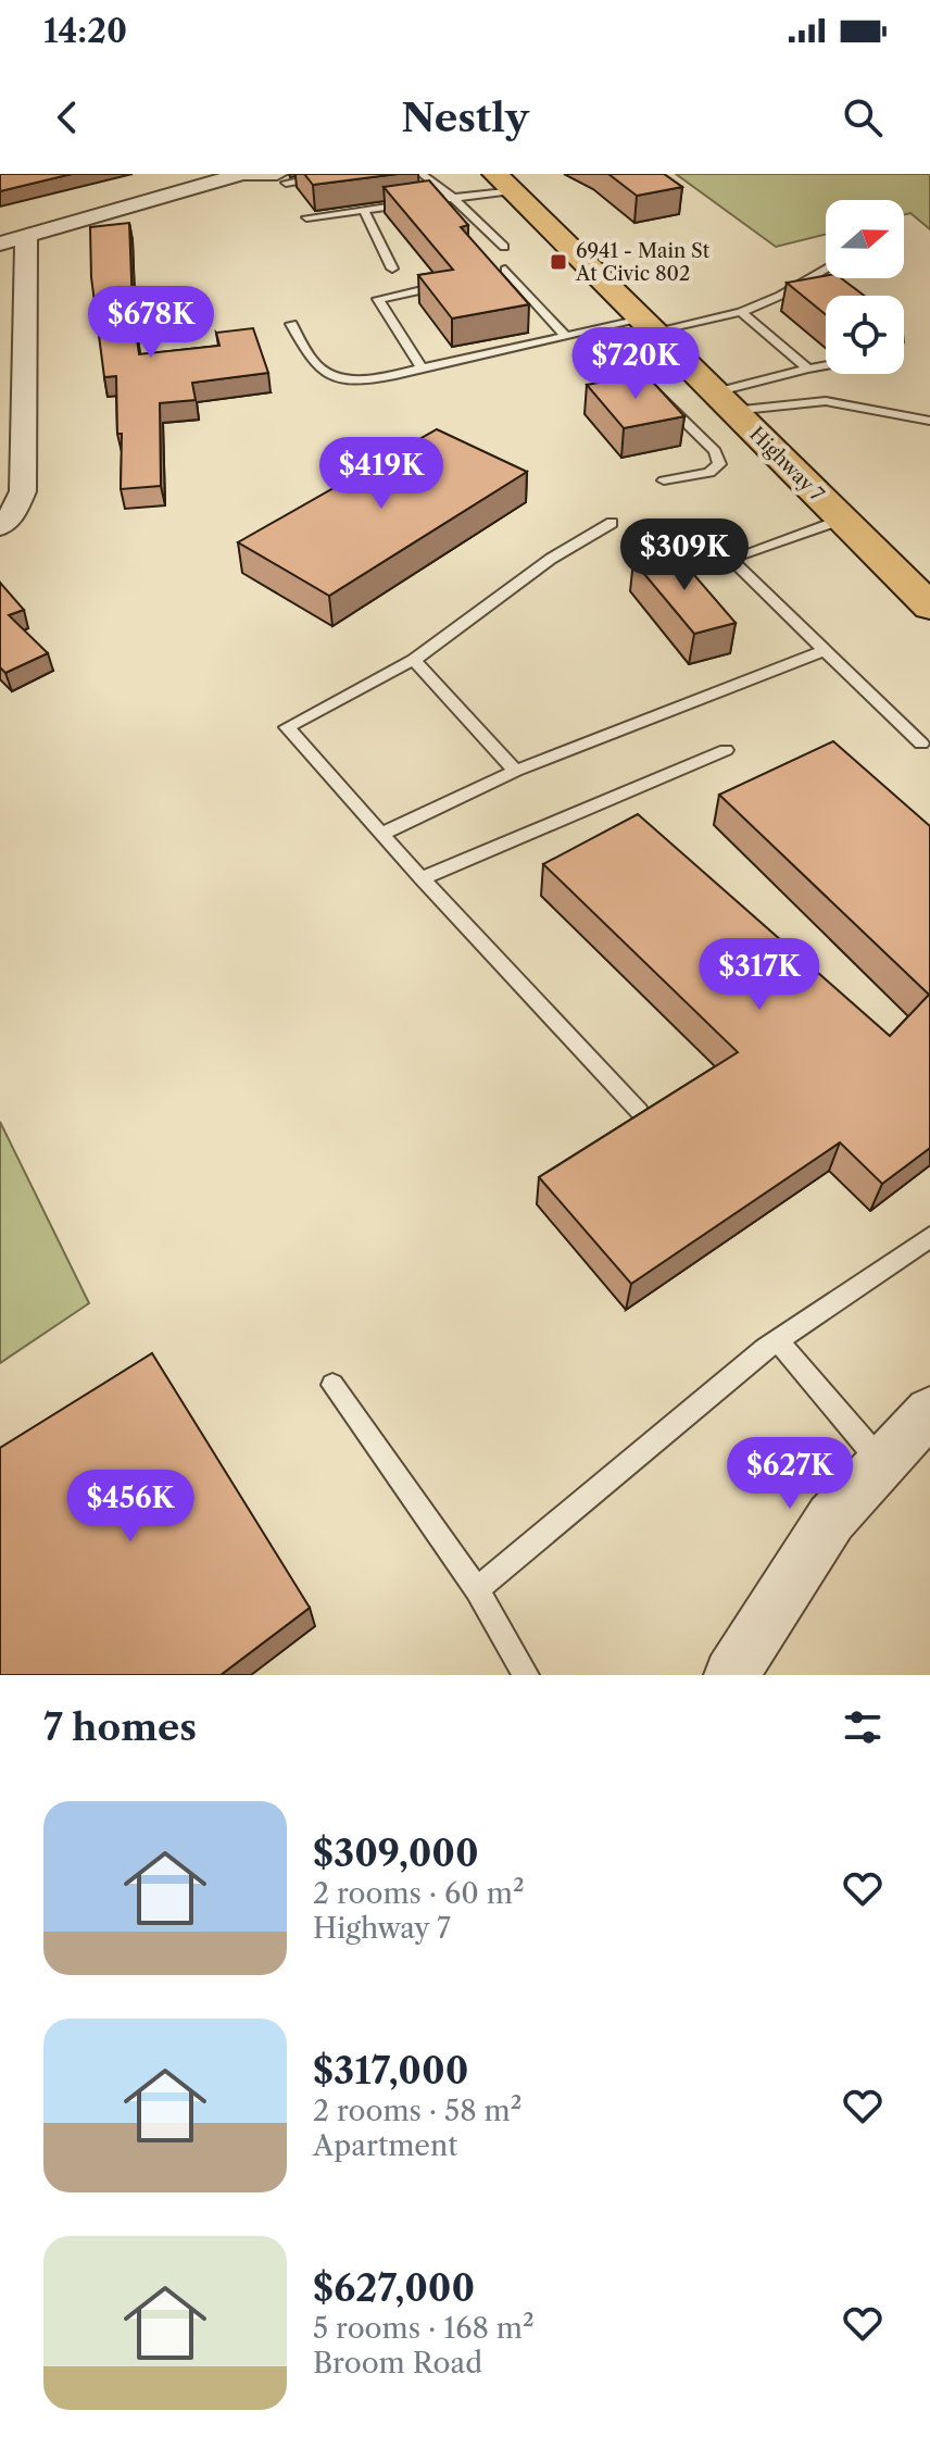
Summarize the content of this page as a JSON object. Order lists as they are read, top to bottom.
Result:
{
  "streets": {
    "main road": ["Highway 7"]
  },
  "places": {
    "transit": ["6941 - Main St At Civic 802"]
  },
  "north": "right",
  "page": {
    "status": "14:20",
    "header": "Nestly",
    "price": [
      "$678K",
      "$720K",
      "$419K",
      "$309K",
      "$317K",
      "$627K",
      "$456K"
    ],
    "heading": "7 homes",
    "list": [
      {
        "name": "$309,000",
        "note": "2 rooms · 60 m² · Highway 7"
      },
      {
        "name": "$317,000",
        "note": "2 rooms · 58 m² · Apartment"
      },
      {
        "name": "$627,000",
        "note": "5 rooms · 168 m² · Broom Road"
      }
    ]
  }
}
